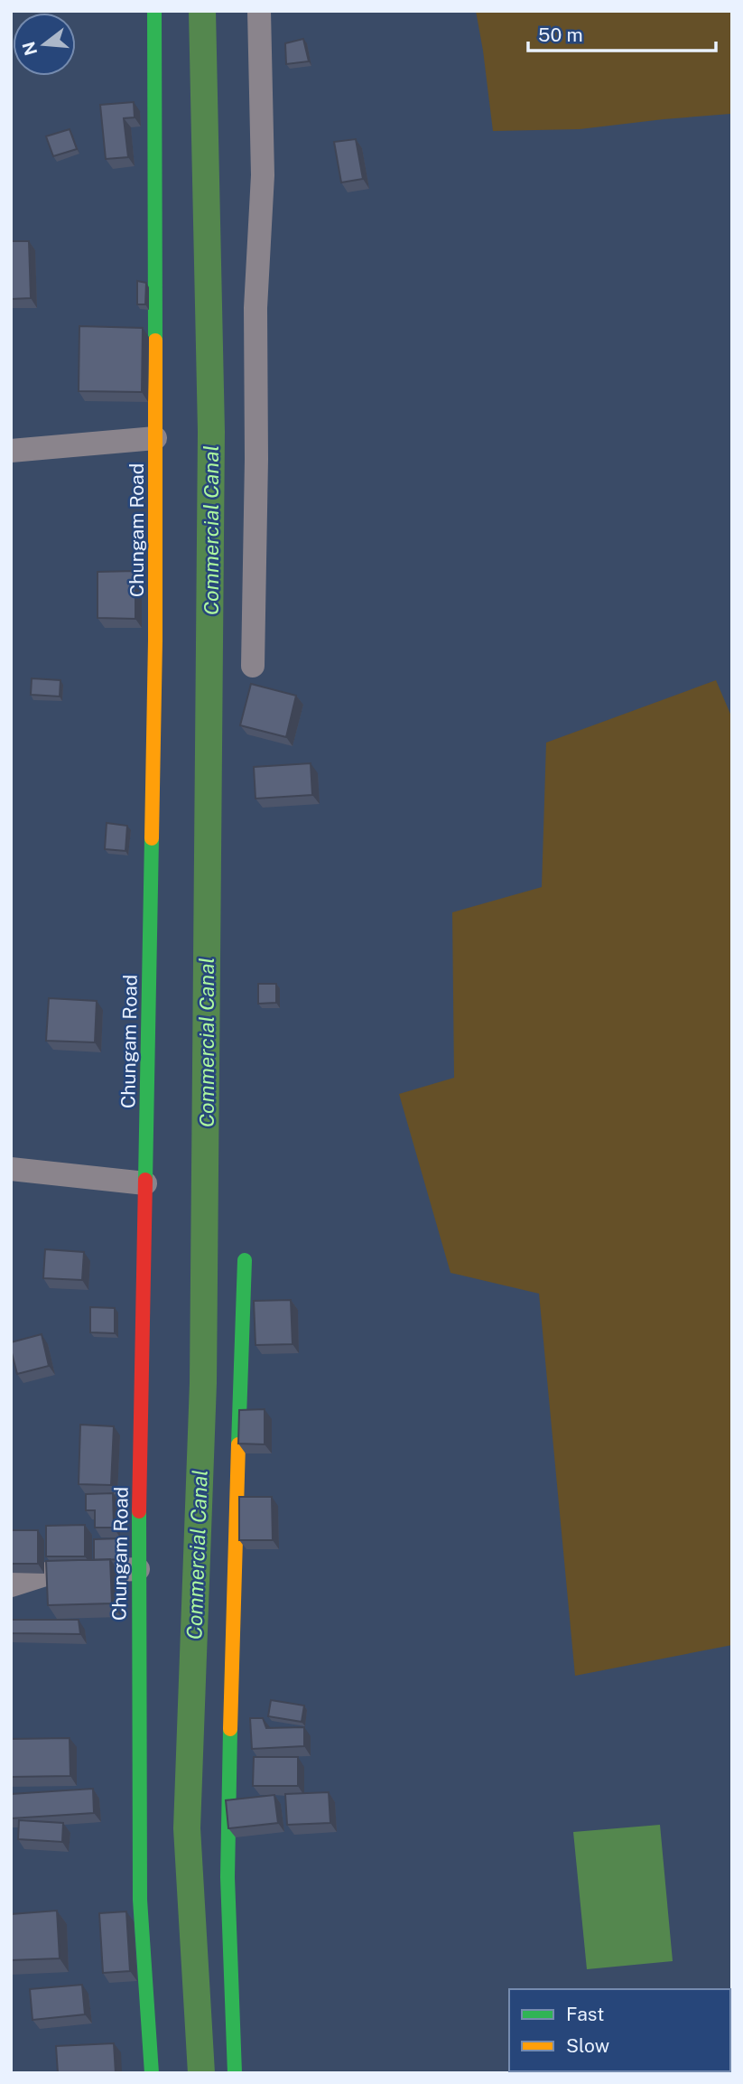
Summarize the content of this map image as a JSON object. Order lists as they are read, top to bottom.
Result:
{
  "streets": {
    "main road": ["Chungam Road"]
  },
  "water": ["Commercial Canal"],
  "legend": ["Fast", "Slow"],
  "scale_bar": "50 m",
  "north": "left"
}
